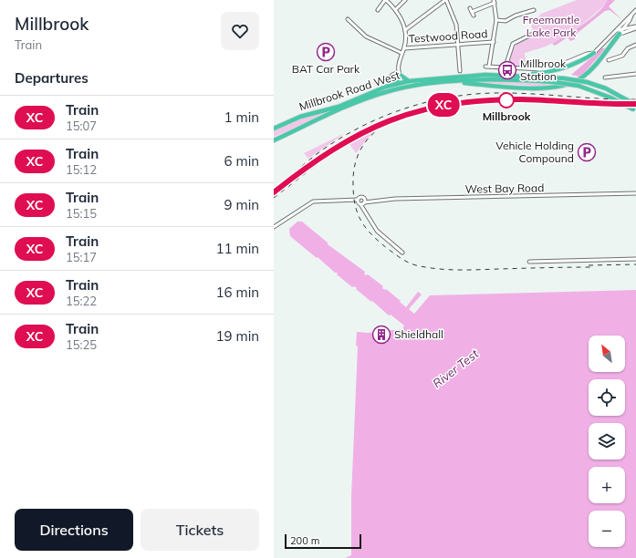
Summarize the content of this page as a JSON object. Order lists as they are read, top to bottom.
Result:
{
  "streets": {
    "highway": ["Millbrook Road West"],
    "street": ["Testwood Road", "West Bay Road"]
  },
  "water": ["River Test"],
  "parks": ["Freemantle Lake Park"],
  "places": {
    "parking": ["BAT Car Park", "Vehicle Holding Compound"],
    "bus stop": ["Millbrook Station"],
    "other": ["Millbrook"],
    "building": ["Shieldhall"]
  },
  "scale_bar": "200 m",
  "north": "top left",
  "page": {
    "heading": [
      ["Millbrook", "Train"],
      "Departures"
    ],
    "on_map": "XC",
    "list": [
      {
        "mark": "XC",
        "name": "Train",
        "note": "15:07",
        "value": "1 min"
      },
      {
        "mark": "XC",
        "name": "Train",
        "note": "15:12",
        "value": "6 min"
      },
      {
        "mark": "XC",
        "name": "Train",
        "note": "15:15",
        "value": "9 min"
      },
      {
        "mark": "XC",
        "name": "Train",
        "note": "15:17",
        "value": "11 min"
      },
      {
        "mark": "XC",
        "name": "Train",
        "note": "15:22",
        "value": "16 min"
      },
      {
        "mark": "XC",
        "name": "Train",
        "note": "15:25",
        "value": "19 min"
      }
    ],
    "map_buttons": ["+", "−"],
    "buttons": ["Directions", "Tickets"],
    "scale": "200 m"
  }
}
